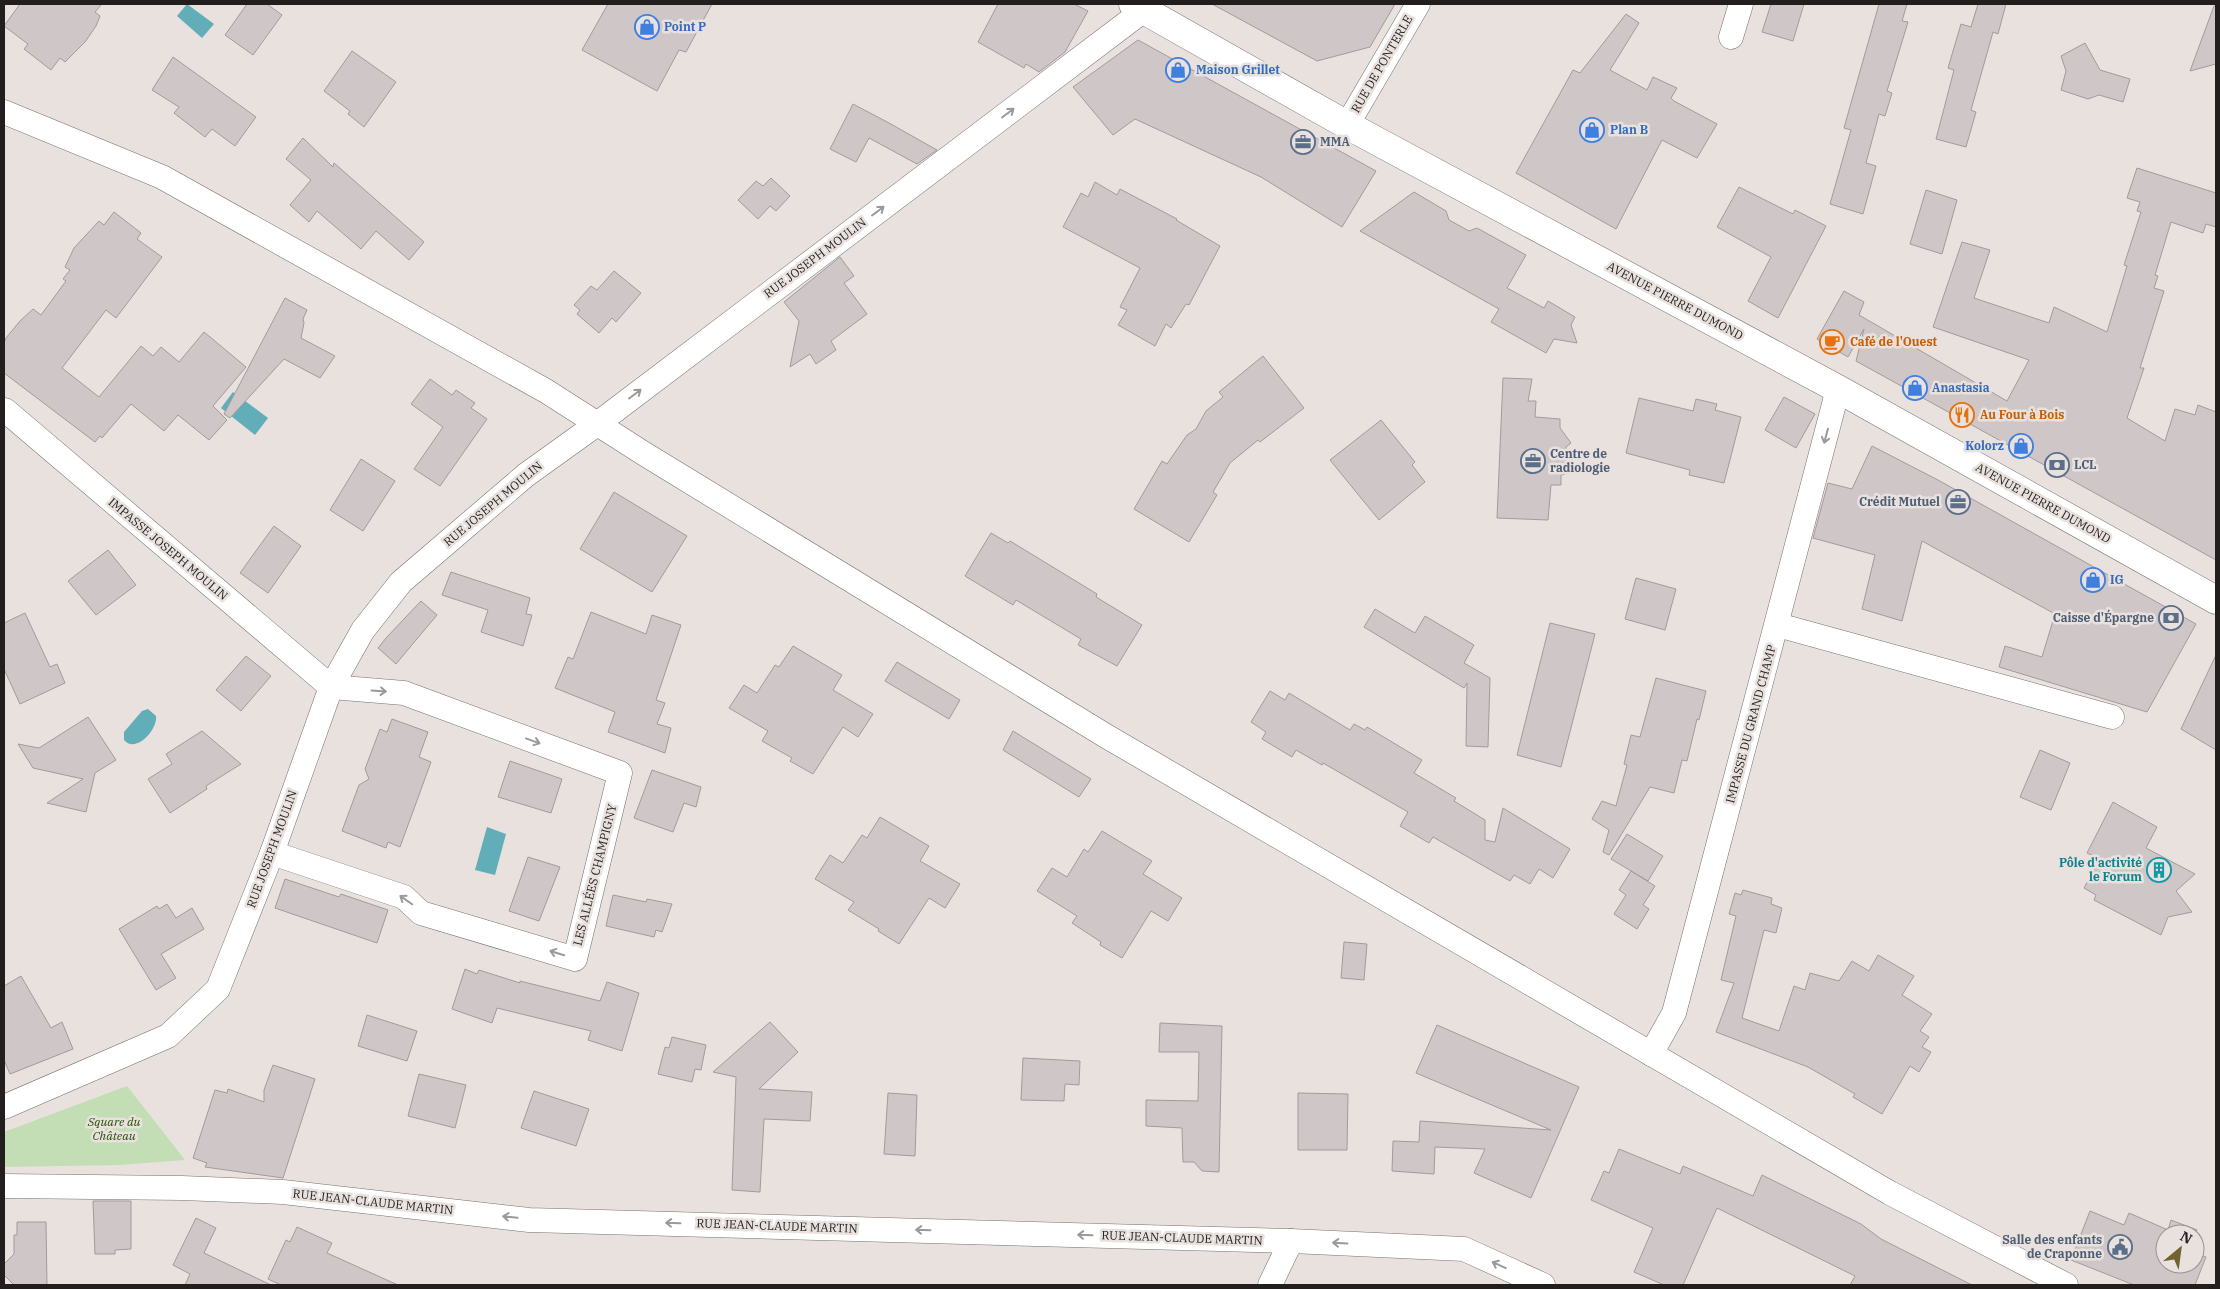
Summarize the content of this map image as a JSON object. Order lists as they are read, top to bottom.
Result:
{
  "streets": {
    "main road": ["AVENUE PIERRE DUMOND"],
    "street": [
      "RUE DE PONTERLE",
      "RUE JOSEPH MOULIN",
      "IMPASSE JOSEPH MOULIN",
      "IMPASSE DU GRAND CHAMP",
      "LES ALLÉES CHAMPIGNY",
      "RUE JEAN-CLAUDE MARTIN"
    ]
  },
  "crossings": [
    ["RUE DE PONTERLE", "AVENUE PIERRE DUMOND"],
    ["RUE JOSEPH MOULIN", "AVENUE PIERRE DUMOND"],
    ["RUE JOSEPH MOULIN", "IMPASSE JOSEPH MOULIN"],
    ["RUE JOSEPH MOULIN", "LES ALLÉES CHAMPIGNY"],
    ["AVENUE PIERRE DUMOND", "IMPASSE DU GRAND CHAMP"],
    ["IMPASSE JOSEPH MOULIN", "LES ALLÉES CHAMPIGNY"]
  ],
  "one_way": ["RUE JOSEPH MOULIN", "IMPASSE DU GRAND CHAMP", "RUE JEAN-CLAUDE MARTIN"],
  "parks": ["Square du Château"],
  "places": {
    "shop": [
      "Point P",
      "Maison Grillet",
      "Plan B",
      "Anastasia",
      "Kolorz",
      "IG"
    ],
    "office": ["MMA", "Centre de radiologie", "Crédit Mutuel"],
    "cafe": ["Café de l'Ouest"],
    "restaurant": ["Au Four à Bois"],
    "bank": ["LCL", "Caisse d'Épargne"],
    "building": ["Pôle d'activité le Forum"],
    "public building": ["Salle des enfants de Craponne"]
  },
  "north": "top right"
}
